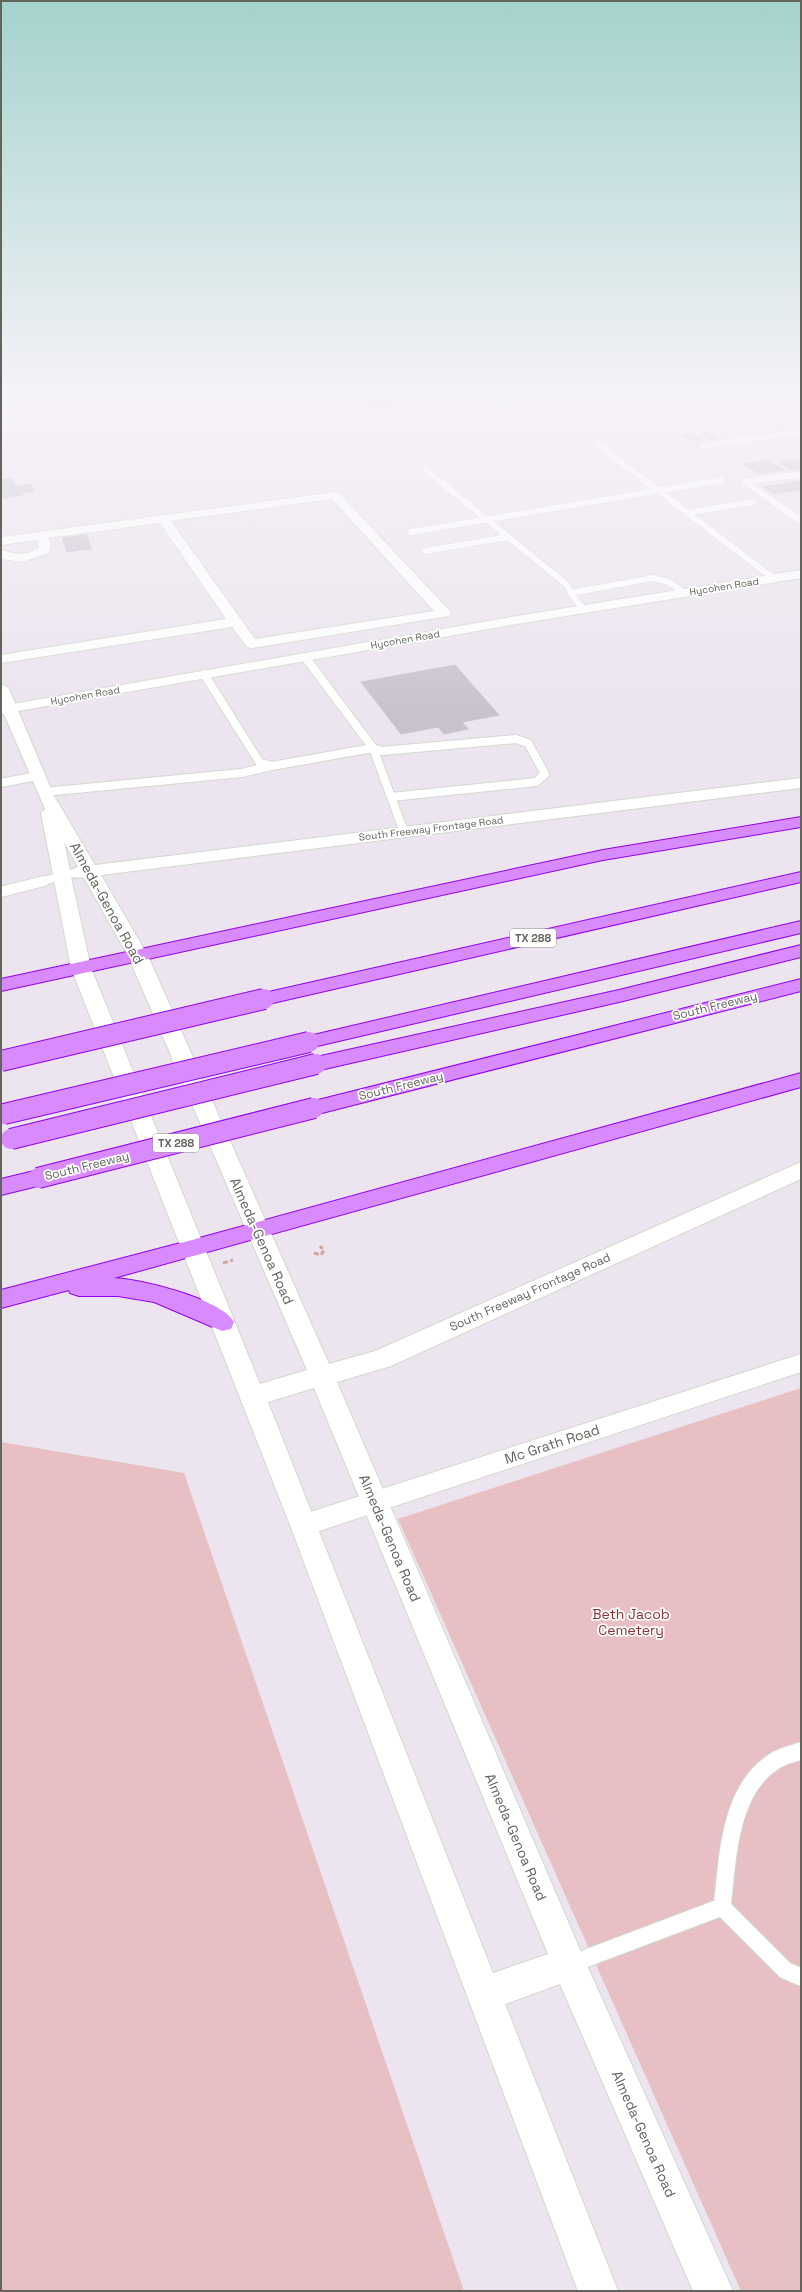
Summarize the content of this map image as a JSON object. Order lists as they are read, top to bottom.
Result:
{
  "streets": {
    "highway": ["TX 288", "South Freeway"],
    "main road": ["South Freeway Frontage Road", "Almeda-Genoa Road"],
    "street": ["Hycohen Road", "Mc Grath Road"]
  },
  "crossings": [
    ["Hycohen Road", "Almeda-Genoa Road"],
    ["South Freeway Frontage Road", "Almeda-Genoa Road"],
    ["Almeda-Genoa Road", "Mc Grath Road"]
  ],
  "parks": ["Beth Jacob Cemetery"]
}
